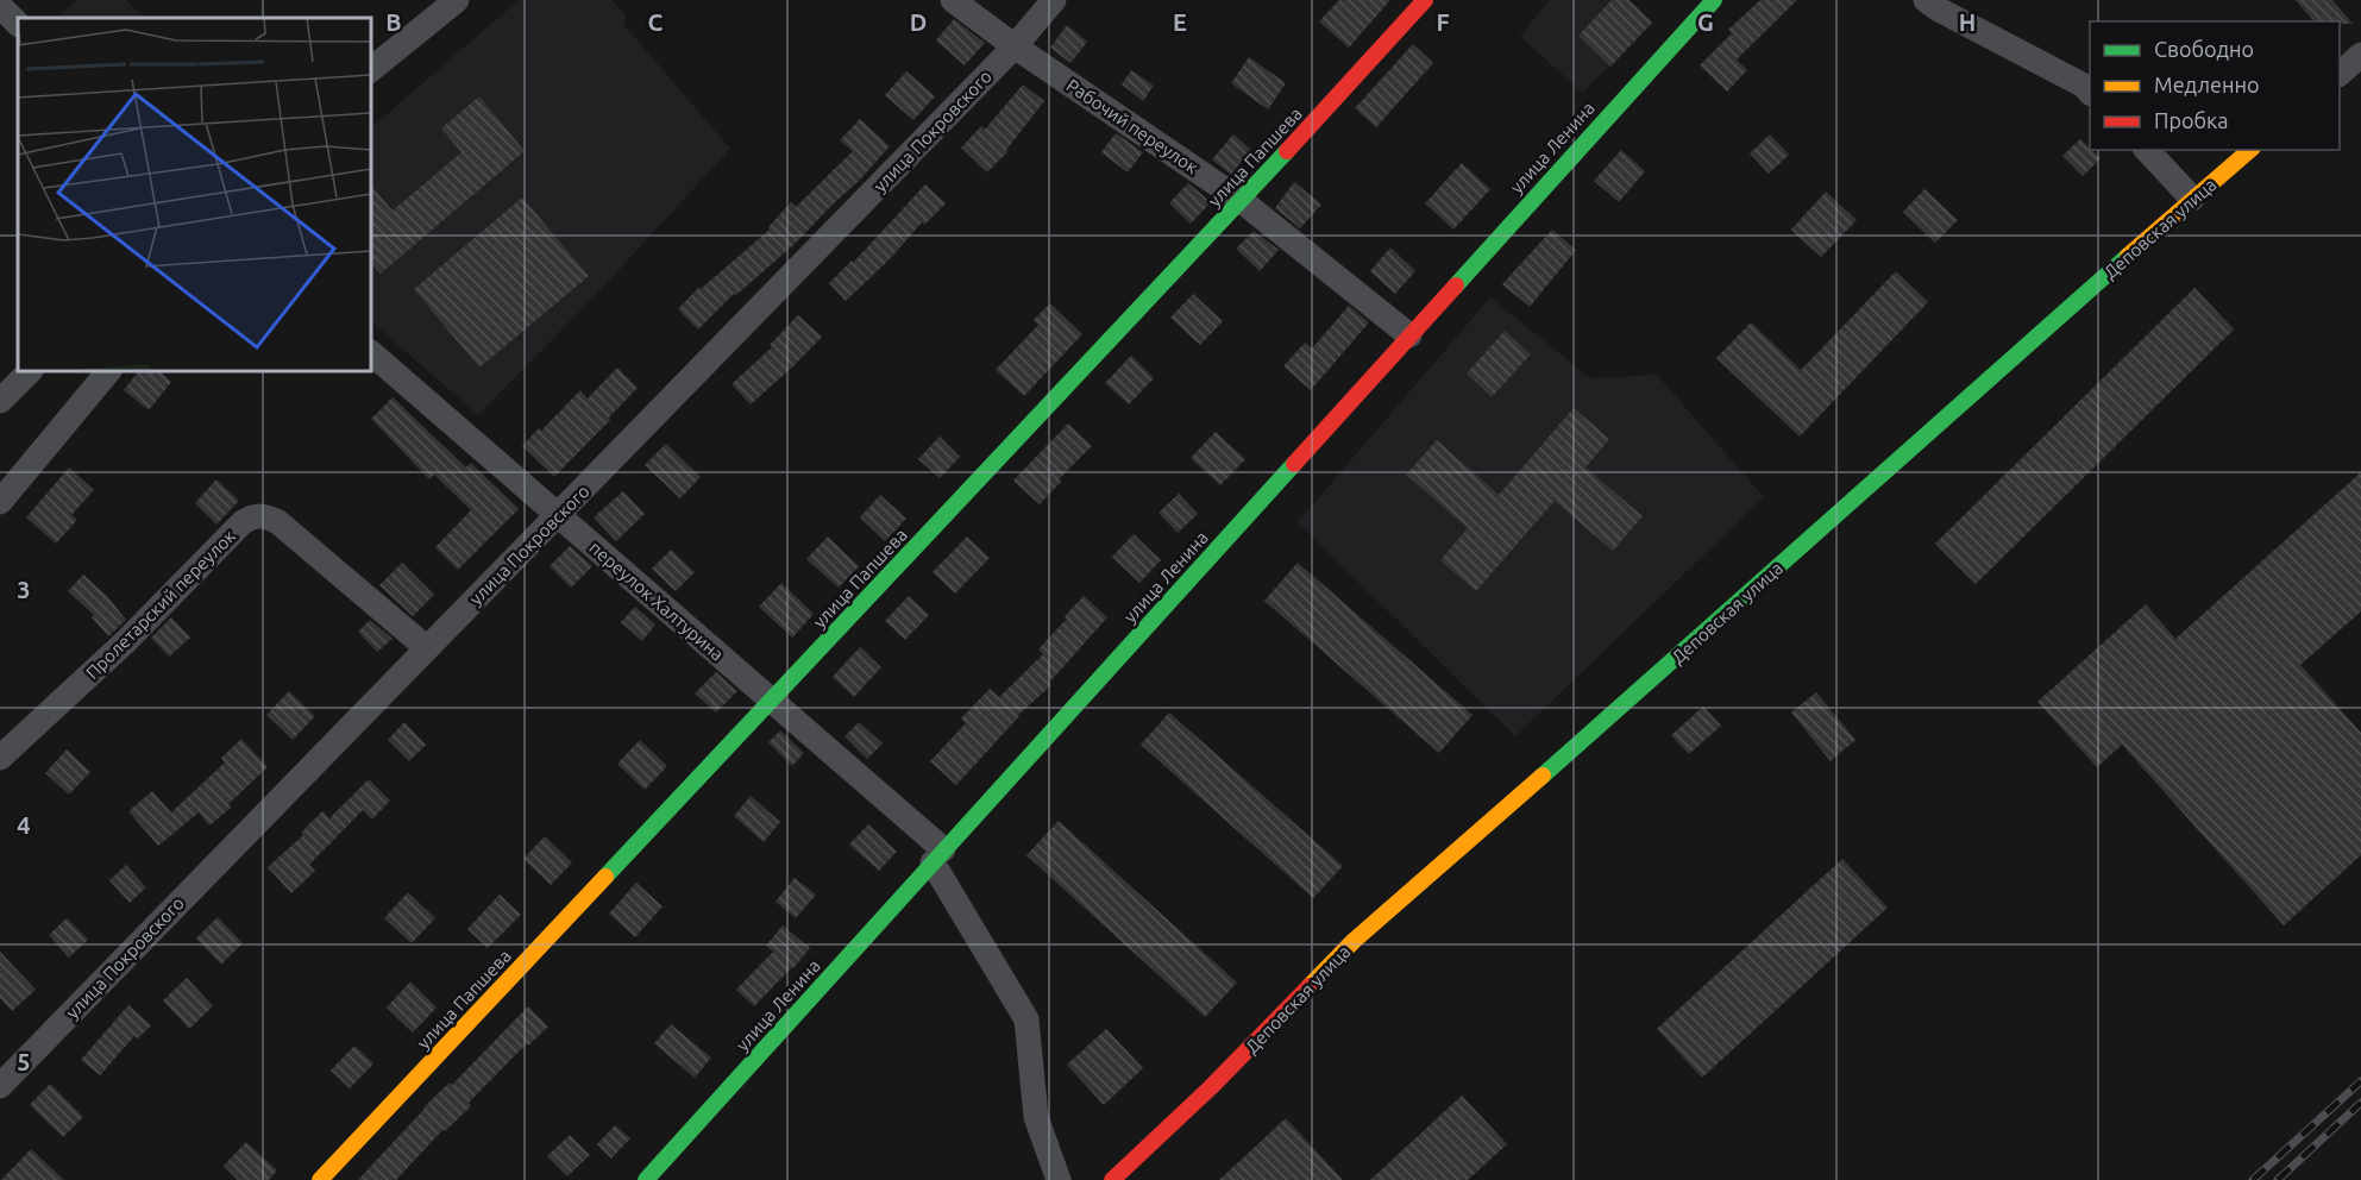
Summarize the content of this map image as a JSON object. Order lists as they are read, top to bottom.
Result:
{
  "streets": {
    "street": [
      "Рабочий переулок",
      "улица Покровского",
      "улица Ленина",
      "улица Папшева",
      "Деповская улица",
      "переулок Халтурина",
      "Пролетарский переулок"
    ]
  },
  "crossings": [
    ["Рабочий переулок", "улица Покровского"],
    ["Рабочий переулок", "улица Ленина"],
    ["Рабочий переулок", "улица Папшева"],
    ["улица Покровского", "переулок Халтурина"],
    ["улица Покровского", "Пролетарский переулок"],
    ["улица Ленина", "переулок Халтурина"],
    ["улица Папшева", "переулок Халтурина"]
  ],
  "legend": ["Свободно", "Медленно", "Пробка"],
  "grid": {
    "columns": [
      "B",
      "C",
      "D",
      "E",
      "F",
      "G",
      "H"
    ],
    "rows": ["3", "4", "5"]
  }
}
